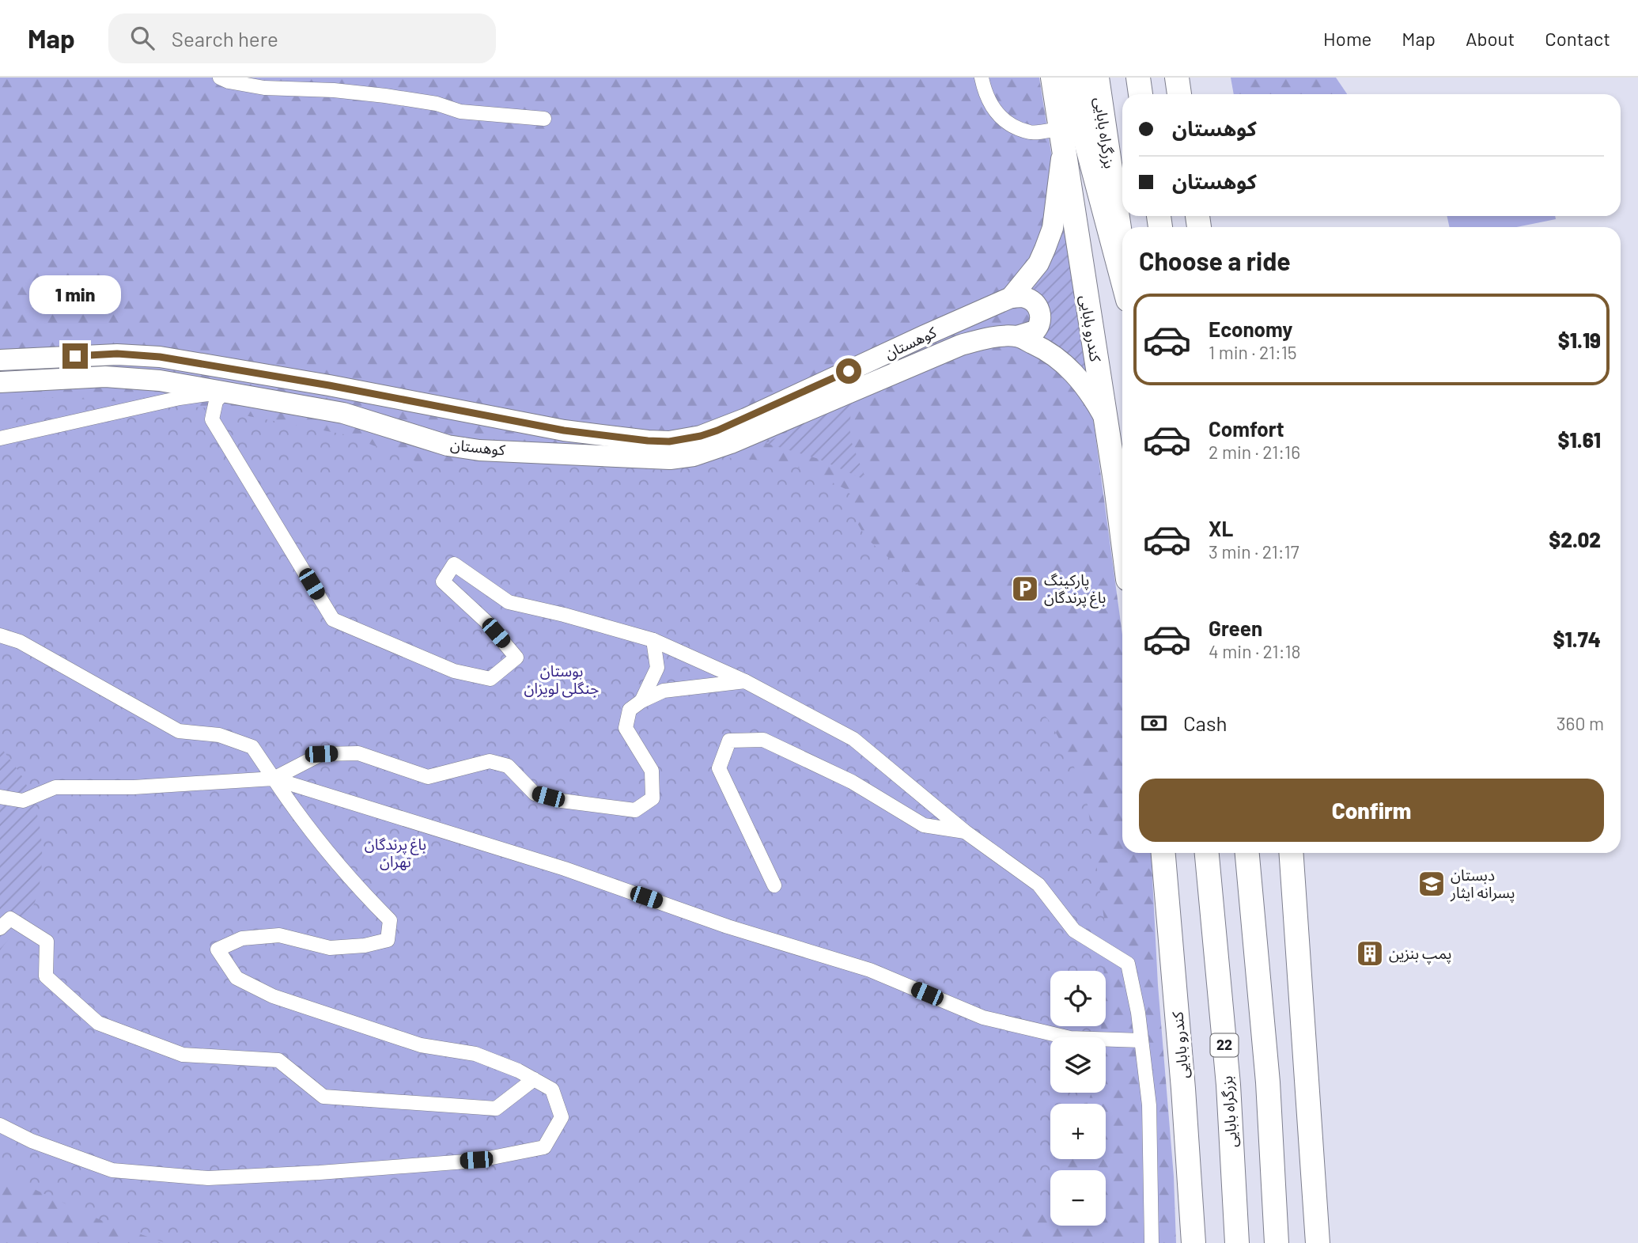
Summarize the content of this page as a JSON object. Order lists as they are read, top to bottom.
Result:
{
  "streets": {
    "main road": [
      "بزرگراه بابایی",
      "کندرو بابایی",
      "کوهستان",
      "22"
    ]
  },
  "crossings": [
    ["کندرو بابایی", "کوهستان"]
  ],
  "parks": ["بوستان جنگلی لویزان", "باغ پرندگان تهران"],
  "places": {
    "parking": ["پارکینگ باغ پرندگان"],
    "school or university": ["دبستان پسرانه ایثار"],
    "building": ["پمپ بنزین"]
  },
  "page": {
    "header": "Map",
    "search": "Search here",
    "nav": [
      "Home",
      "Map",
      "About",
      "Contact"
    ],
    "banner": ["کوهستان", "کوهستان"],
    "heading": "Choose a ride",
    "bubble": "1 min",
    "list": [
      {
        "name": "Economy",
        "note": "1 min · 21:15",
        "value": "$1.19"
      },
      {
        "name": "Comfort",
        "note": "2 min · 21:16",
        "value": "$1.61"
      },
      {
        "name": "XL",
        "note": "3 min · 21:17",
        "value": "$2.02"
      },
      {
        "name": "Green",
        "note": "4 min · 21:18",
        "value": "$1.74"
      }
    ],
    "pay": ["Cash", "360 m"],
    "buttons": "Confirm",
    "map_buttons": ["+", "−"]
  }
}
